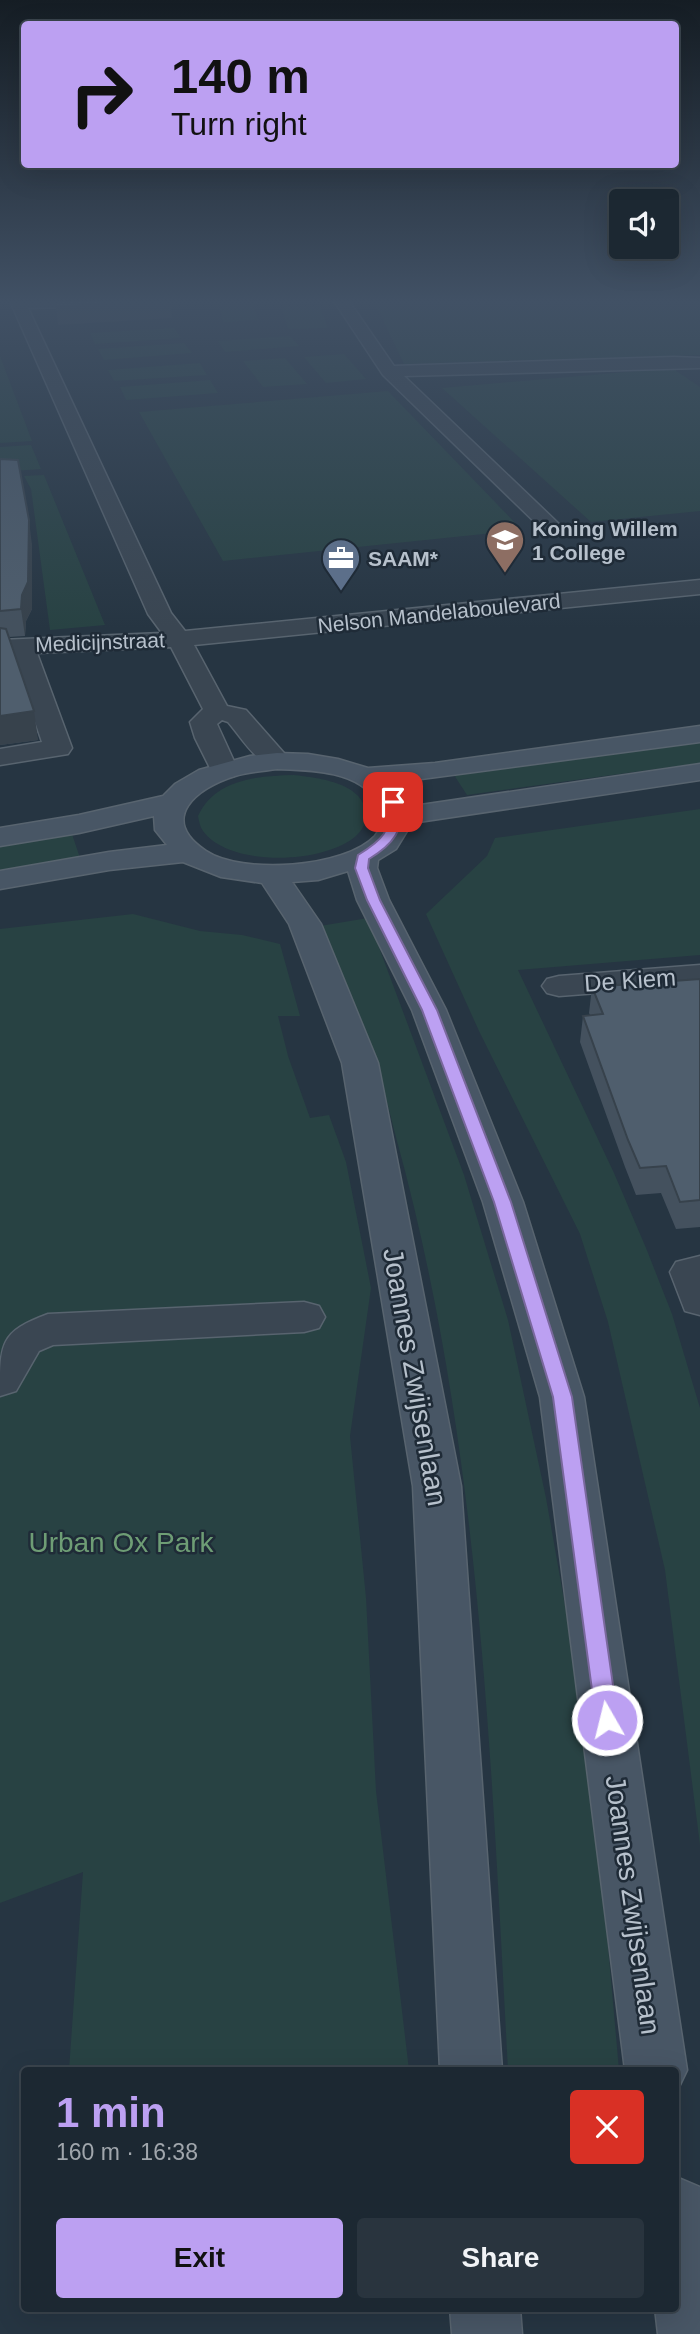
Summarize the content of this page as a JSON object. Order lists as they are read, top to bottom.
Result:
{
  "streets": {
    "street": [
      "Nelson Mandelaboulevard",
      "Medicijnstraat",
      "De Kiem",
      "Joannes Zwijsenlaan"
    ]
  },
  "crossings": [
    ["Nelson Mandelaboulevard", "Medicijnstraat"]
  ],
  "parks": ["Urban Ox Park"],
  "places": {
    "school or university": ["Koning Willem 1 College"],
    "office": ["SAAM*"]
  },
  "page": {
    "turn": ["140 m", "Turn right"],
    "heading": ["1 min", "160 m · 16:38"],
    "buttons": ["Exit", "Share"]
  }
}
